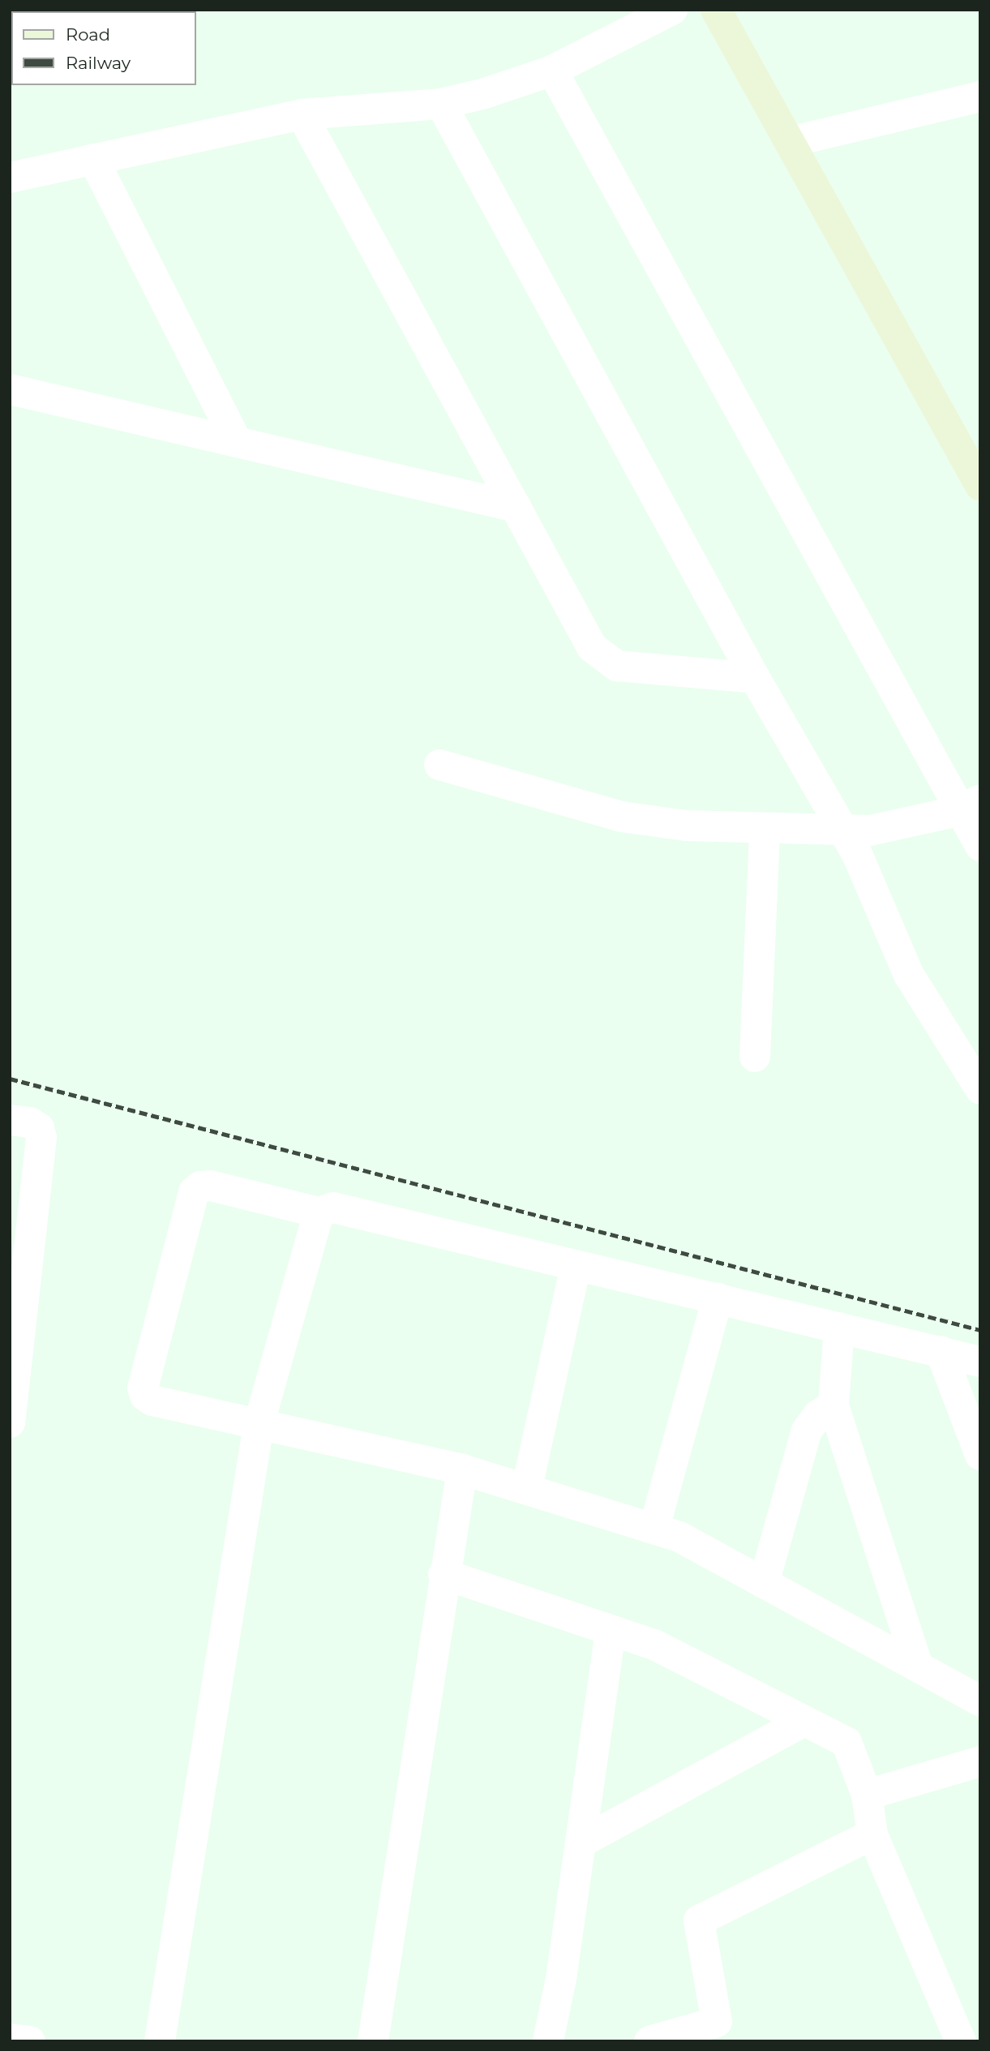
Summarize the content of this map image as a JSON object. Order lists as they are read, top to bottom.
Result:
{
  "legend": ["Road", "Railway"]
}
